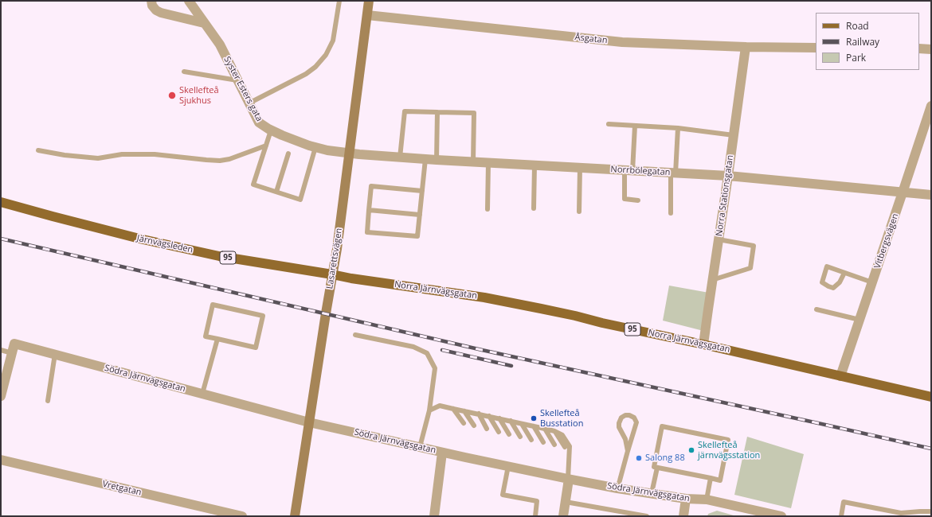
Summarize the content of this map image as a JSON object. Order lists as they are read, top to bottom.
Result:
{
  "streets": {
    "main road": [
      "Järnvägsleden",
      "95",
      "Lasarettsvägen",
      "Norra Järnvägsgatan"
    ],
    "street": [
      "Åsgatan",
      "Syster Esters gata",
      "Norrbölegatan",
      "Norra Stationsgatan",
      "Vitbergsvägen",
      "Södra Järnvägsgatan",
      "Vretgatan"
    ]
  },
  "crossings": [
    ["Åsgatan", "Norra Stationsgatan"],
    ["Åsgatan", "Lasarettsvägen"],
    ["Syster Esters gata", "Norrbölegatan"],
    ["Syster Esters gata", "Lasarettsvägen"],
    ["Norrbölegatan", "Norra Stationsgatan"],
    ["Norrbölegatan", "Vitbergsvägen"],
    ["Norrbölegatan", "Lasarettsvägen"],
    ["Norra Stationsgatan", "Norra Järnvägsgatan"],
    ["Vitbergsvägen", "Norra Järnvägsgatan"],
    ["Järnvägsleden", "Lasarettsvägen"],
    ["Järnvägsleden", "Norra Järnvägsgatan"],
    ["Lasarettsvägen", "Norra Järnvägsgatan"],
    ["Lasarettsvägen", "Södra Järnvägsgatan"]
  ],
  "places": [
    "Skellefteå Sjukhus",
    "Skellefteå Busstation",
    "Skellefteå järnvägsstation",
    "Salong 88"
  ],
  "legend": ["Road", "Railway", "Park"]
}
